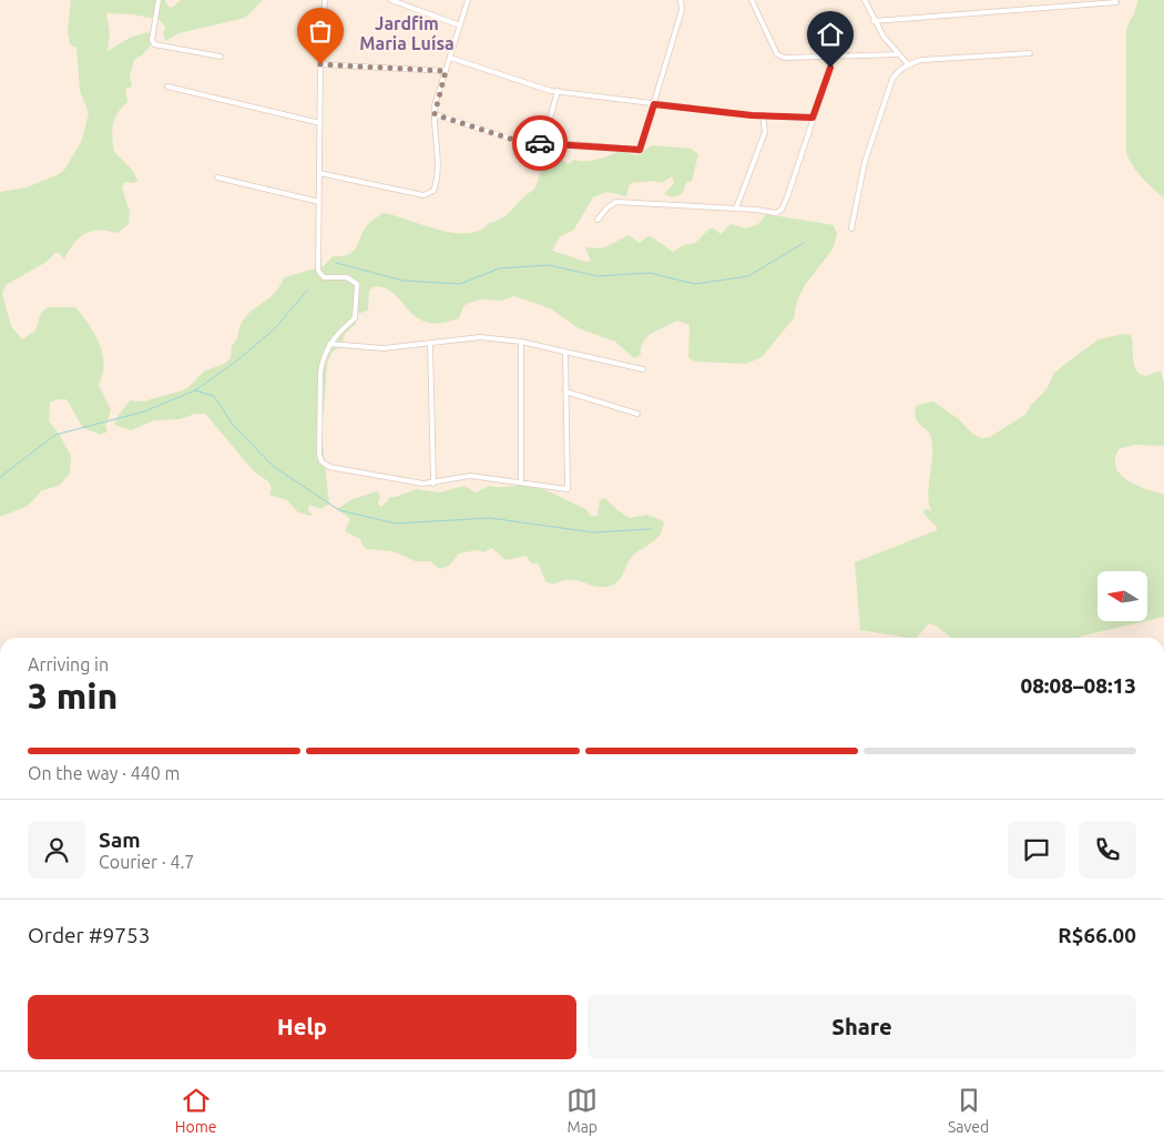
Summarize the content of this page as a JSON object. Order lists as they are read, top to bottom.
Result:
{
  "districts": ["Jardfim Maria Luísa"],
  "north": "left",
  "page": {
    "heading": ["3 min", "Arriving in", "08:08–08:13"],
    "panel": [
      "Sam",
      "Courier · 4.7",
      "Order #9753",
      "R$66.00"
    ],
    "bar": "On the way · 440 m",
    "buttons": ["Help", "Share"],
    "tabs": ["Home", "Map", "Saved"]
  }
}
